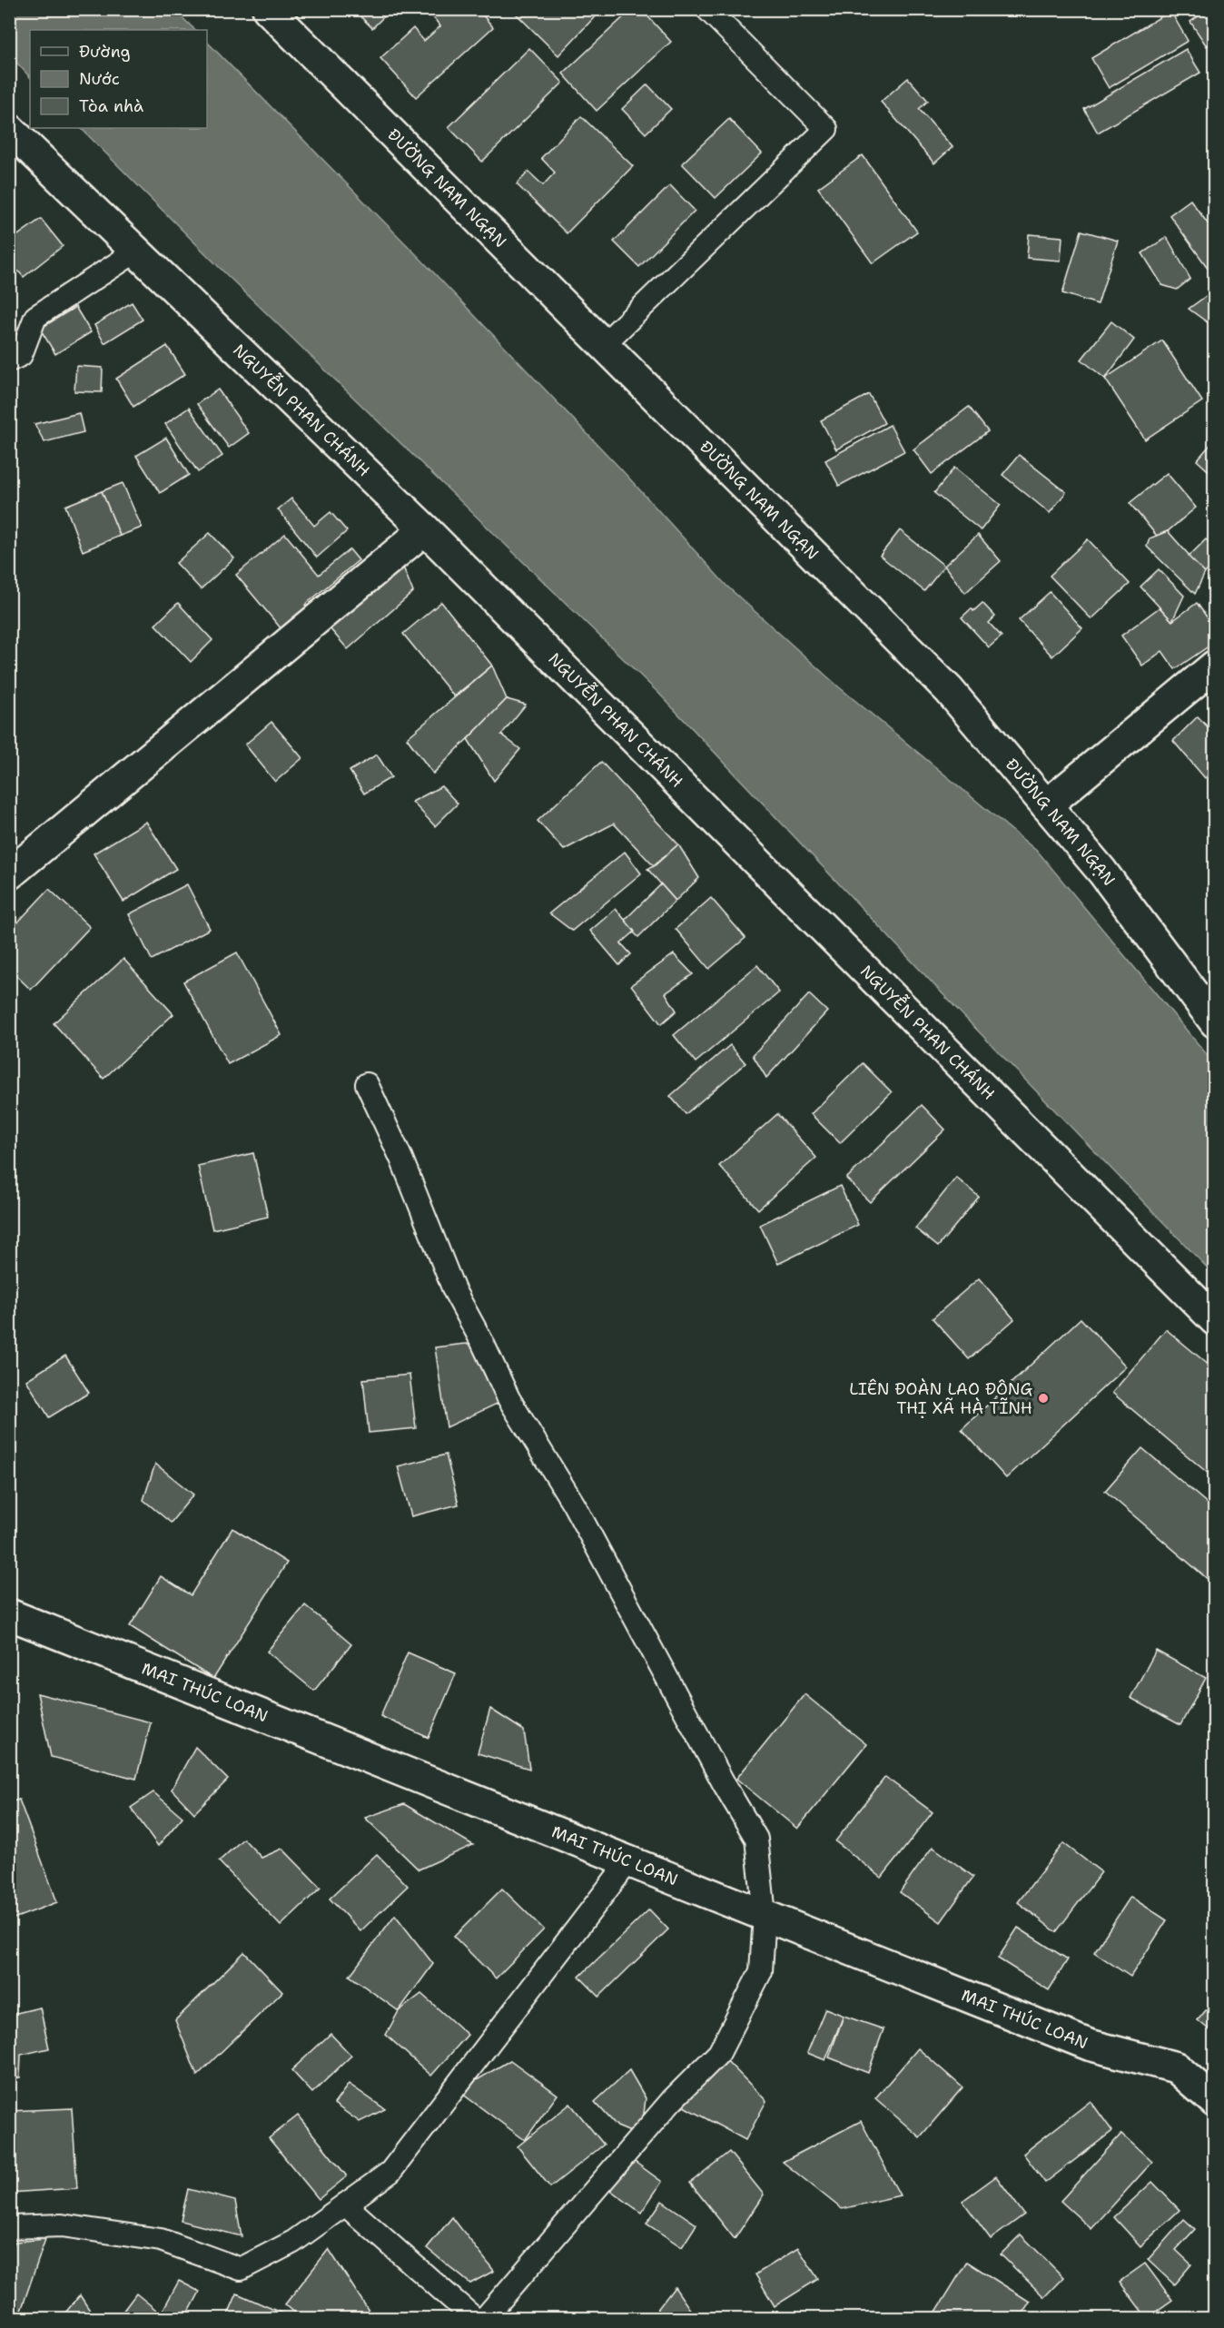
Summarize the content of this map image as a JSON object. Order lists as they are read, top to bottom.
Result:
{
  "streets": {
    "street": ["ĐƯỜNG NAM NGẠN", "NGUYỄN PHAN CHÁNH", "MAI THÚC LOAN"]
  },
  "places": ["LIÊN ĐOÀN LAO ĐỘNG THỊ XÃ HÀ TĨNH"],
  "legend": ["Đường", "Nước", "Tòa nhà"]
}
